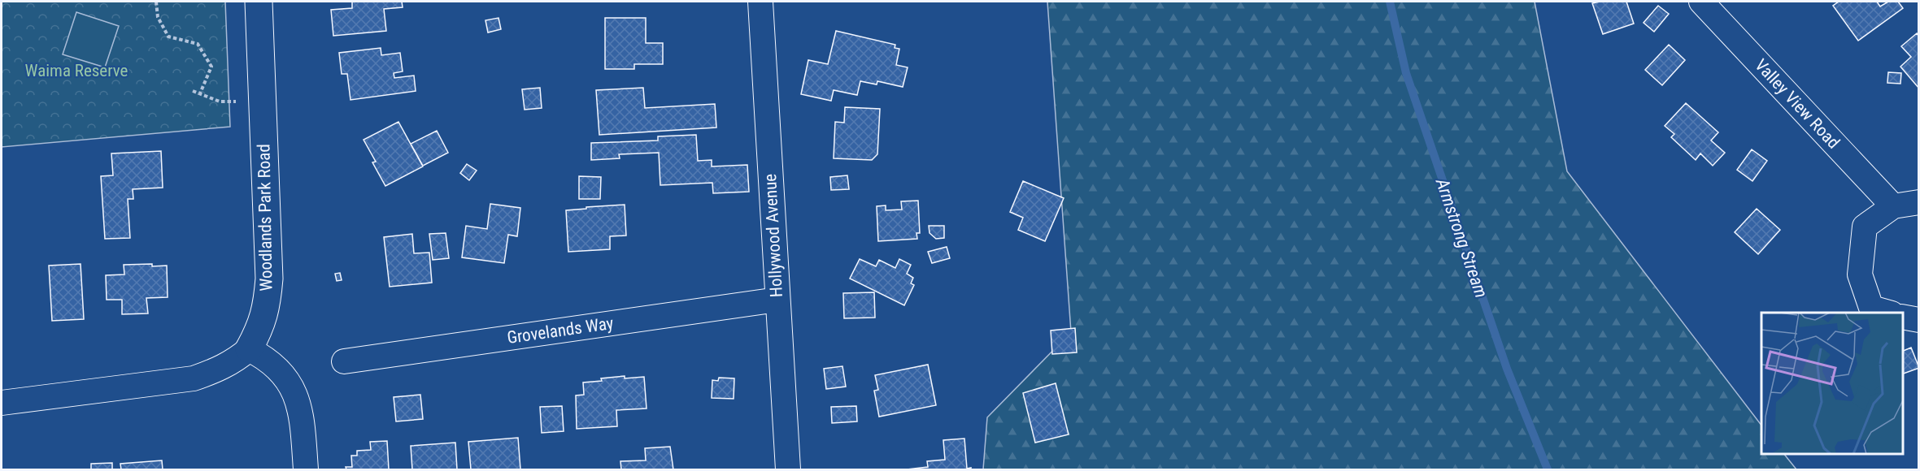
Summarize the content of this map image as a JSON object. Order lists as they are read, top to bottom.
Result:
{
  "streets": {
    "street": [
      "Valley View Road",
      "Woodlands Park Road",
      "Hollywood Avenue",
      "Grovelands Way"
    ]
  },
  "crossings": [
    ["Hollywood Avenue", "Grovelands Way"]
  ],
  "water": ["Armstrong Stream"],
  "parks": ["Waima Reserve"]
}
